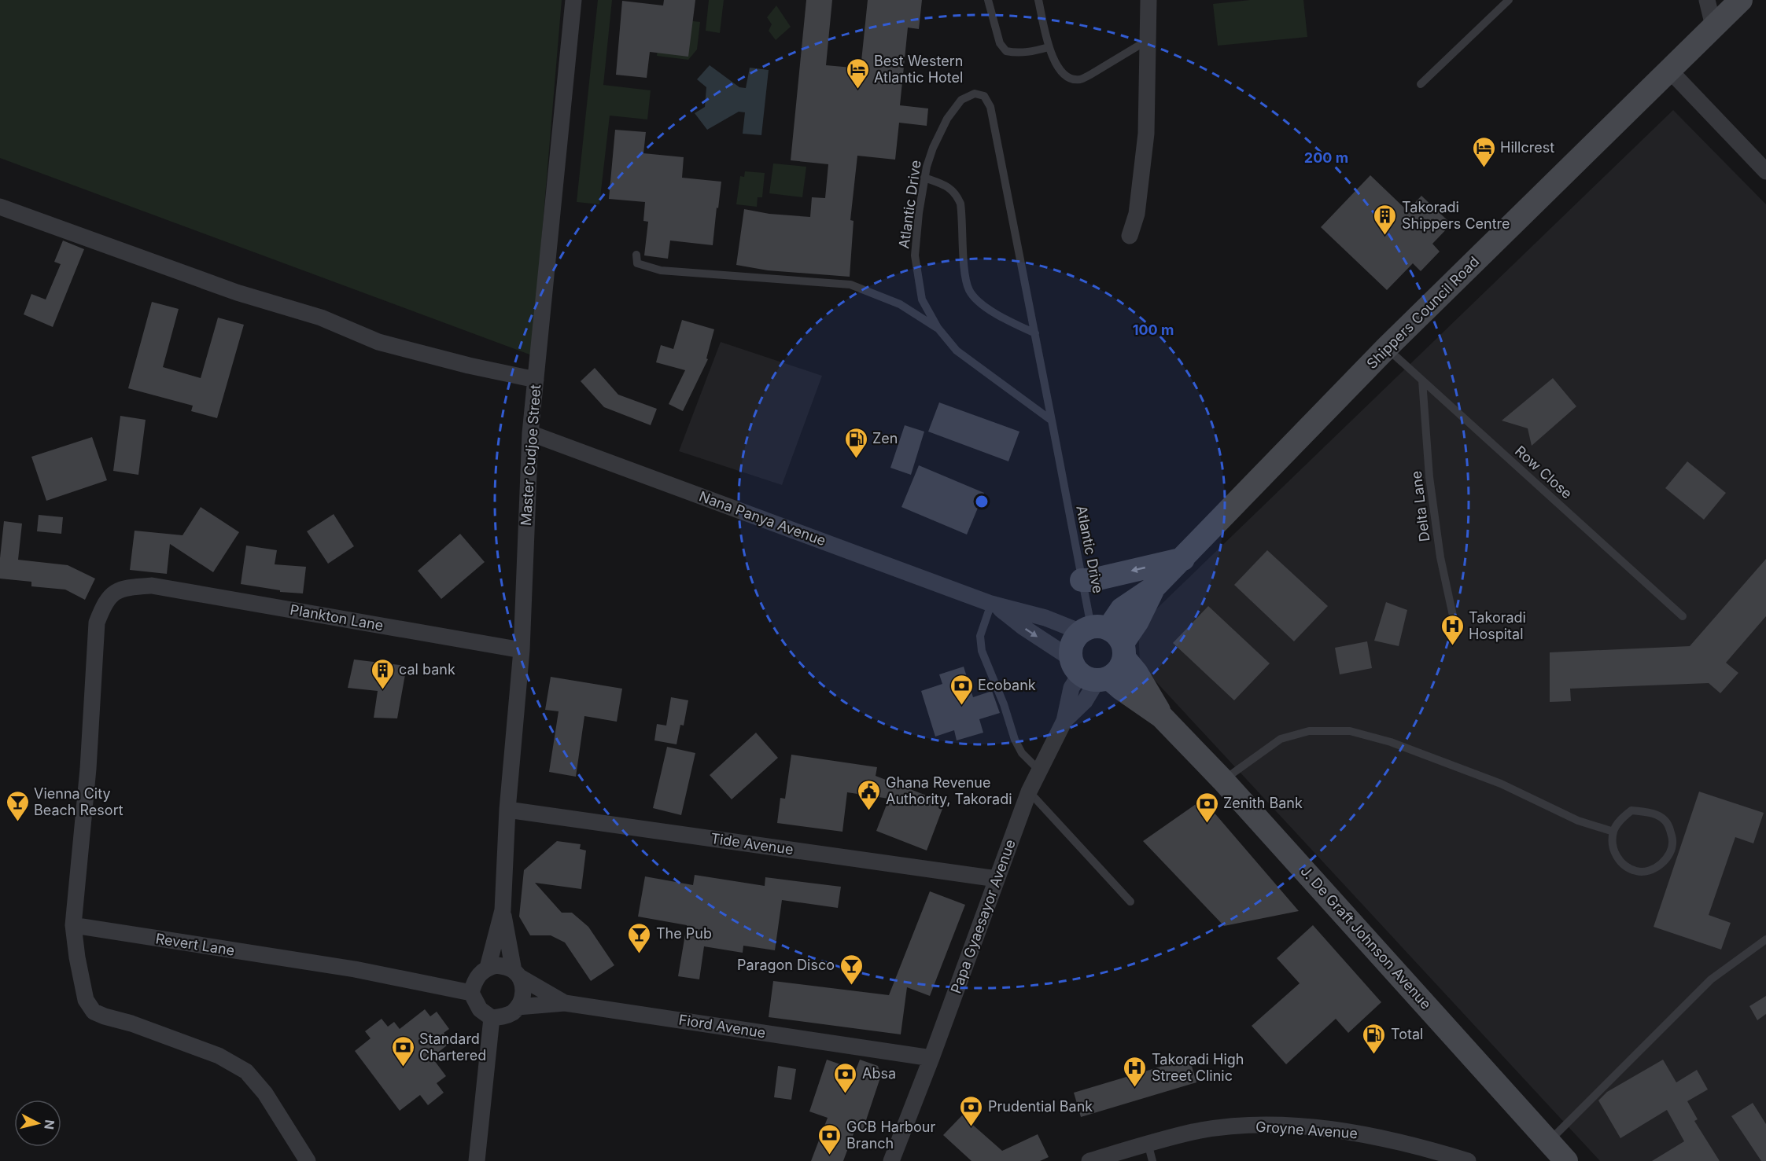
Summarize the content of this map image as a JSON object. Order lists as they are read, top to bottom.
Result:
{
  "streets": {
    "street": [
      "Shippers Council Road",
      "Master Cudjoe Street",
      "Nana Panya Avenue",
      "Plankton Lane",
      "Tide Avenue",
      "Papa Gyaesayor Avenue",
      "J. De Graft Johnson Avenue",
      "Revert Lane",
      "Fiord Avenue",
      "Groyne Avenue"
    ],
    "lane": ["Atlantic Drive", "Row Close", "Delta Lane"]
  },
  "crossings": [
    ["Atlantic Drive", "Shippers Council Road"],
    ["Atlantic Drive", "Nana Panya Avenue"],
    ["Atlantic Drive", "J. De Graft Johnson Avenue"],
    ["Shippers Council Road", "Row Close"],
    ["Shippers Council Road", "Nana Panya Avenue"],
    ["Shippers Council Road", "J. De Graft Johnson Avenue"],
    ["Master Cudjoe Street", "Nana Panya Avenue"],
    ["Master Cudjoe Street", "Plankton Lane"],
    ["Master Cudjoe Street", "Tide Avenue"],
    ["Master Cudjoe Street", "Revert Lane"],
    ["Master Cudjoe Street", "Fiord Avenue"],
    ["Row Close", "Delta Lane"],
    ["Nana Panya Avenue", "Papa Gyaesayor Avenue"],
    ["Nana Panya Avenue", "J. De Graft Johnson Avenue"],
    ["Plankton Lane", "Revert Lane"],
    ["Tide Avenue", "Papa Gyaesayor Avenue"],
    ["Papa Gyaesayor Avenue", "J. De Graft Johnson Avenue"],
    ["Papa Gyaesayor Avenue", "Fiord Avenue"],
    ["Revert Lane", "Fiord Avenue"]
  ],
  "places": {
    "hotel": ["Best Western Atlantic Hotel", "Hillcrest"],
    "building": ["Takoradi Shippers Centre", "cal bank"],
    "fuel station": ["Zen", "Total"],
    "hospital": ["Takoradi Hospital", "Takoradi High Street Clinic"],
    "bank": [
      "Ecobank",
      "Zenith Bank",
      "Standard Chartered",
      "Absa",
      "Prudential Bank",
      "GCB Harbour Branch"
    ],
    "public building": ["Ghana Revenue Authority, Takoradi"],
    "bar": ["Vienna City Beach Resort", "The Pub", "Paragon Disco"]
  },
  "north": "right",
  "rings": ["200 m", "100 m"]
}
